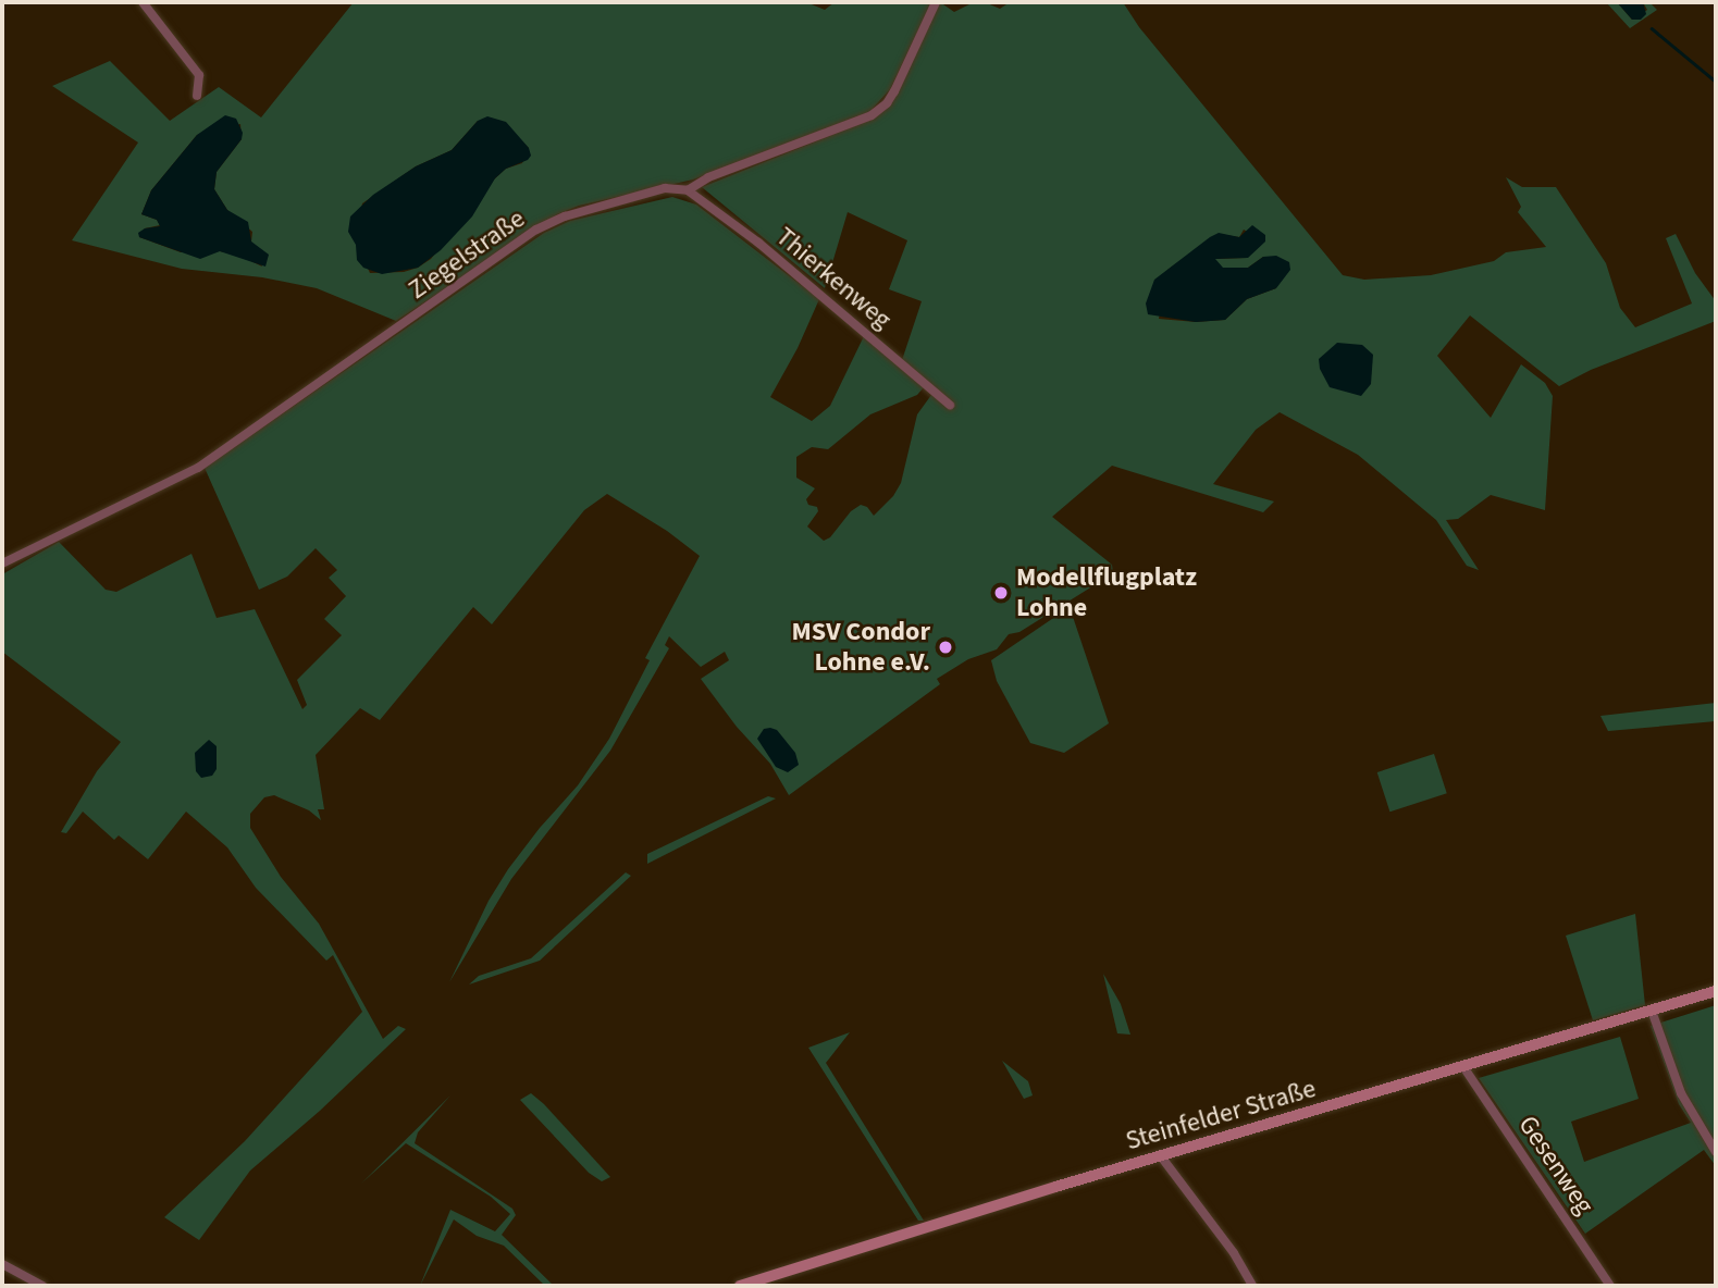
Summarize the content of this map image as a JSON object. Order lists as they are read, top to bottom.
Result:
{
  "streets": {
    "main road": ["Steinfelder Straße"],
    "street": ["Ziegelstraße", "Thierkenweg", "Gesenweg"]
  },
  "crossings": [
    ["Ziegelstraße", "Thierkenweg"],
    ["Steinfelder Straße", "Gesenweg"]
  ],
  "places": ["Modellflugplatz Lohne", "MSV Condor Lohne e.V."]
}
